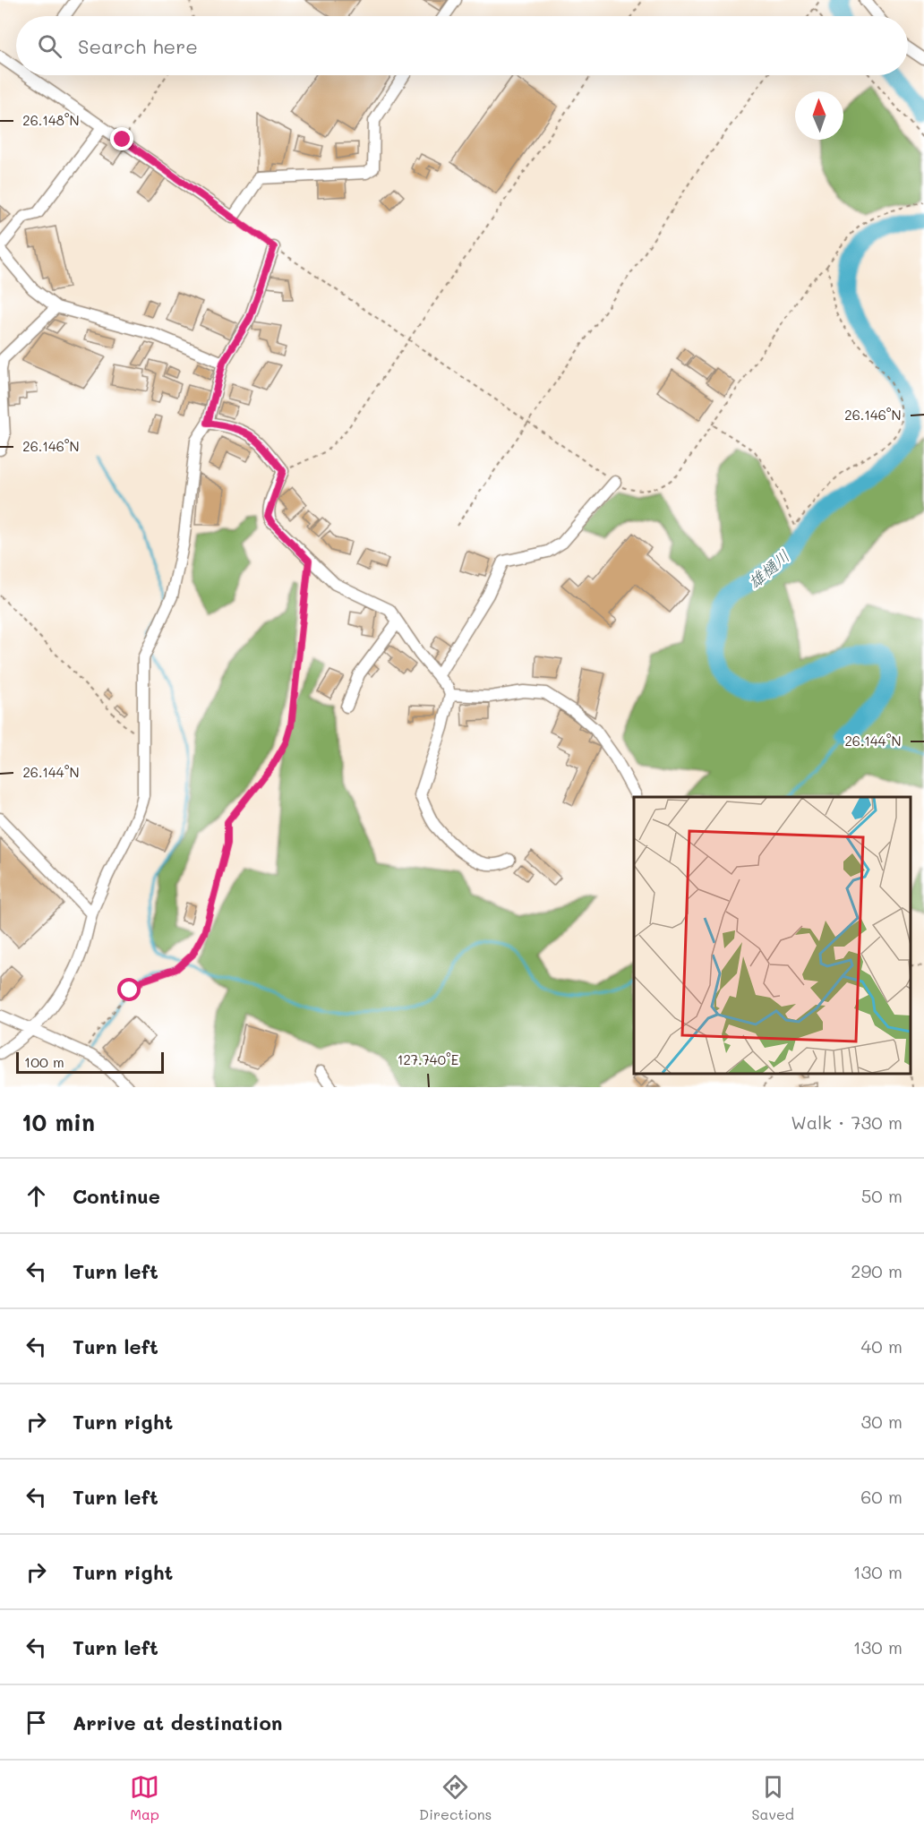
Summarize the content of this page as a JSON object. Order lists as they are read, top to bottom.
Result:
{
  "water": ["雄樋川"],
  "scale_bar": "100 m",
  "north": "top",
  "page": {
    "search": "Search here",
    "scale": "100 m",
    "heading": ["10 min", "Walk · 730 m"],
    "list": [
      ["Continue", "50 m"],
      ["Turn left", "290 m"],
      ["Turn left", "40 m"],
      ["Turn right", "30 m"],
      ["Turn left", "60 m"],
      ["Turn right", "130 m"],
      ["Turn left", "130 m"],
      "Arrive at destination"
    ],
    "nav": ["Map", "Directions", "Saved"]
  },
  "coordinates": [
    "26.148°N",
    "26.146°N",
    "26.144°N",
    "127.740°E"
  ]
}
